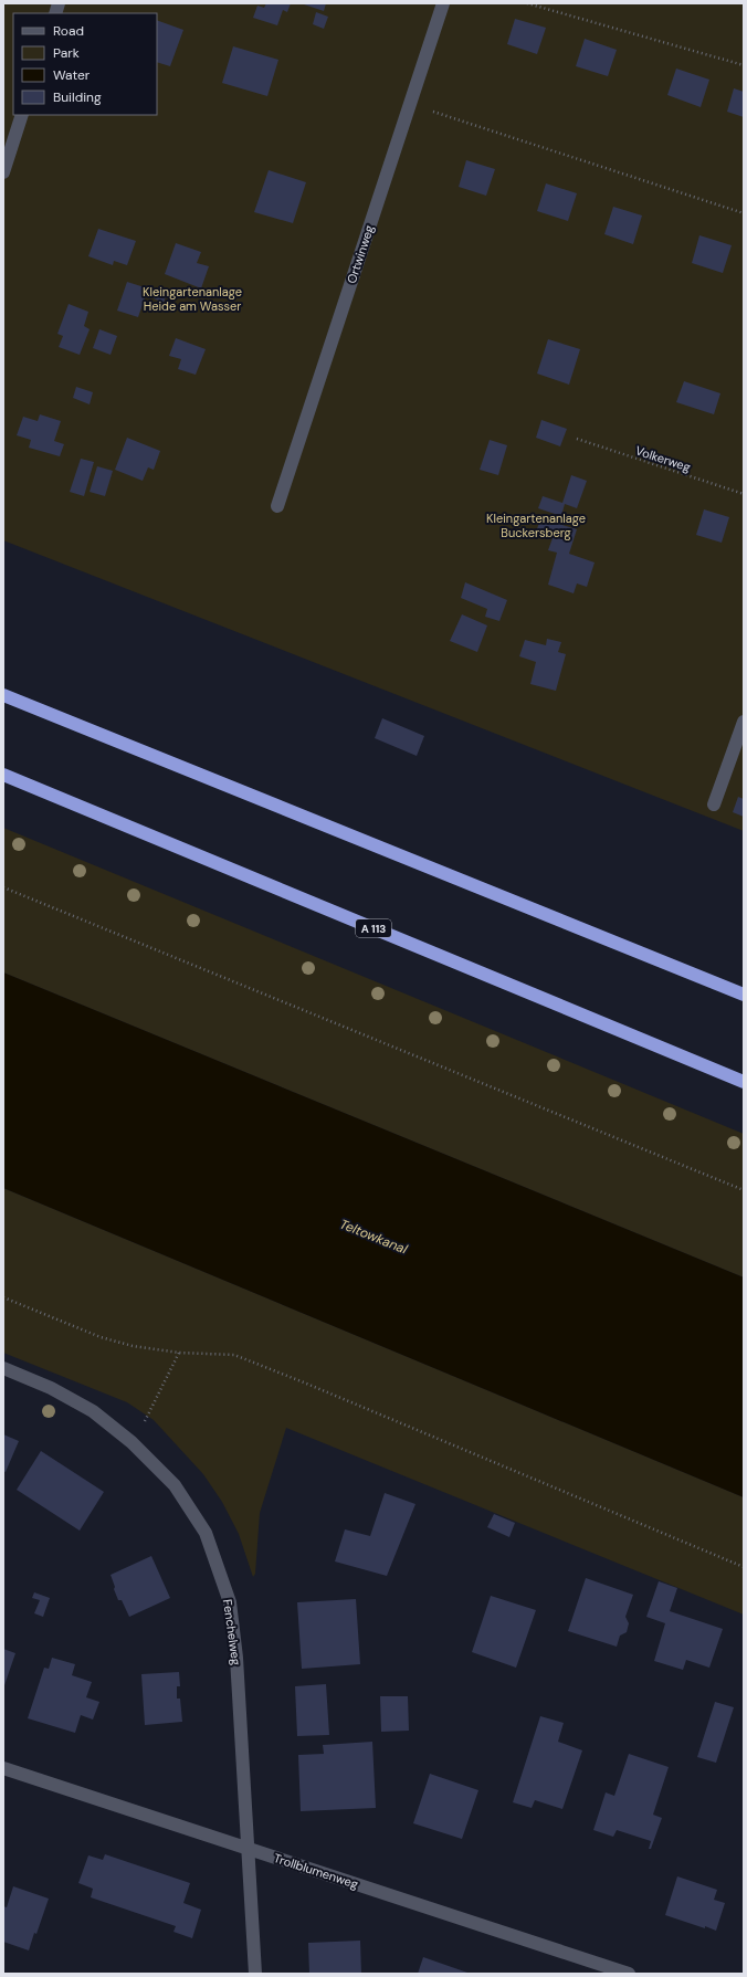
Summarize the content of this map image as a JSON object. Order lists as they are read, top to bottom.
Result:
{
  "streets": {
    "highway": ["A 113"],
    "street": ["Ortwinweg", "Fenchelweg", "Trollblumenweg"],
    "path": ["Volkerweg"]
  },
  "crossings": [
    ["Fenchelweg", "Trollblumenweg"]
  ],
  "water": ["Teltowkanal"],
  "parks": ["Kleingartenanlage Heide am Wasser", "Kleingartenanlage Buckersberg"],
  "legend": [
    "Road",
    "Park",
    "Water",
    "Building"
  ]
}
